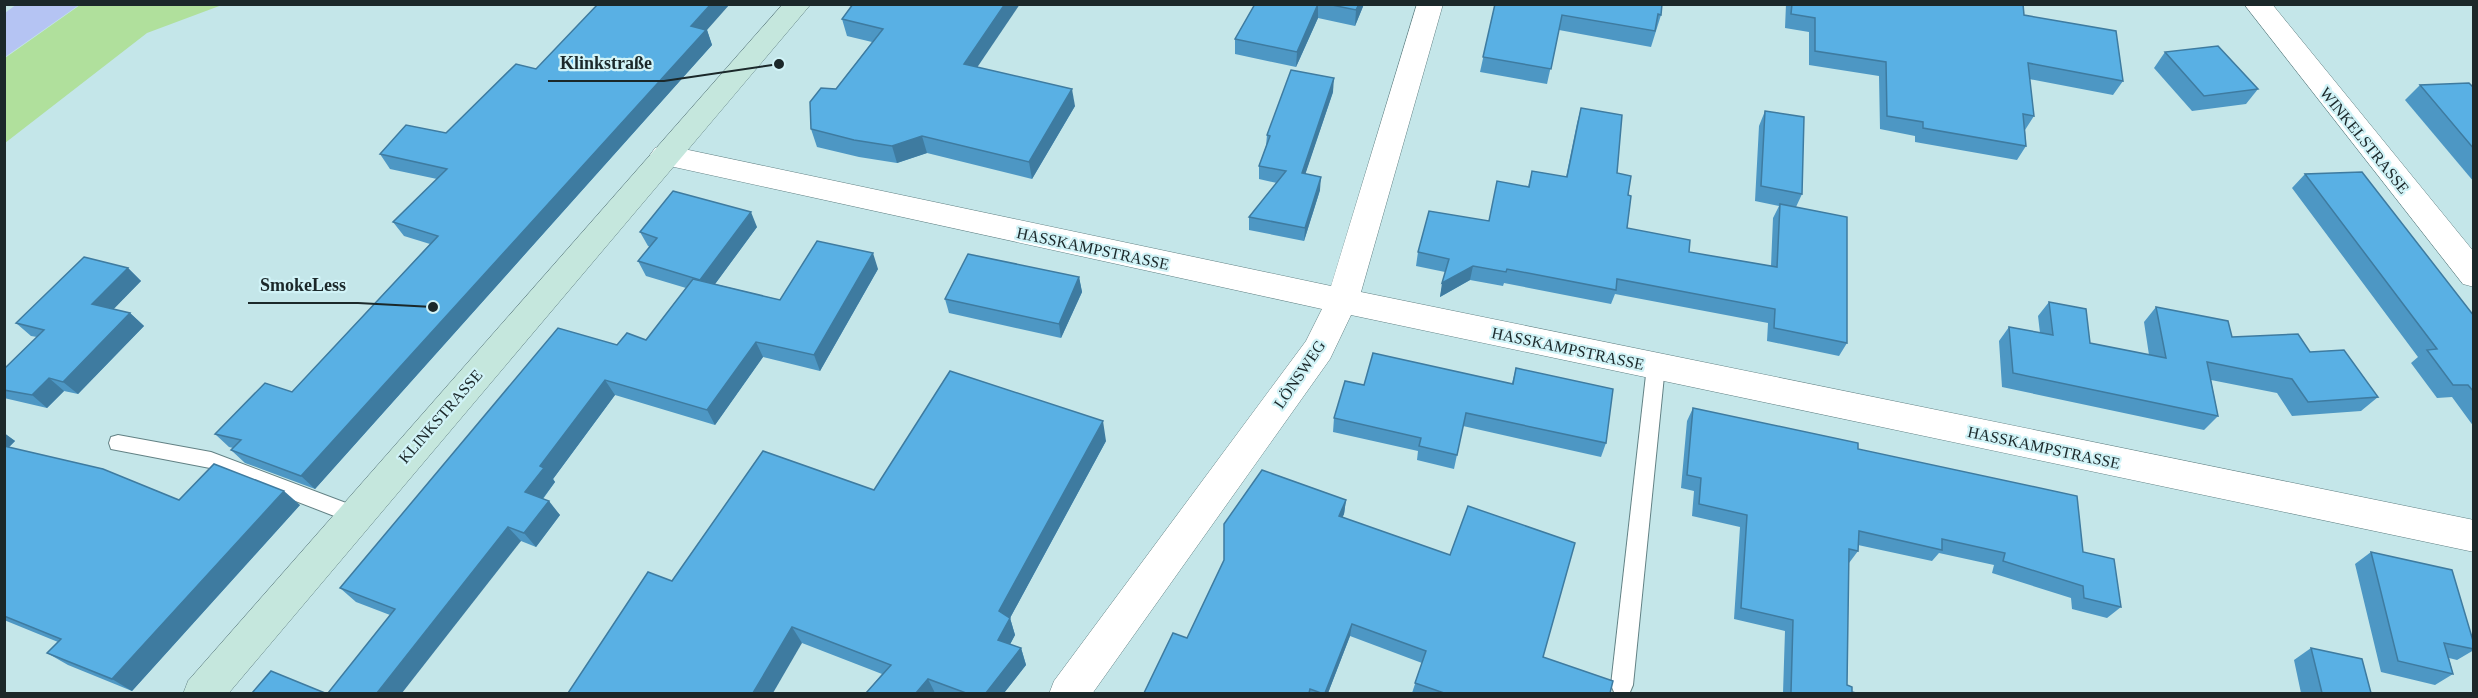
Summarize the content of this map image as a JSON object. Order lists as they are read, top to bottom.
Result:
{
  "streets": {
    "main road": ["KLINKSTRASSE"],
    "street": ["WINKELSTRASSE", "HASSKAMPSTRASSE", "LÖNSWEG"]
  },
  "crossings": [
    ["HASSKAMPSTRASSE", "LÖNSWEG"],
    ["HASSKAMPSTRASSE", "KLINKSTRASSE"]
  ],
  "places": ["Klinkstraße", "SmokeLess"]
}
